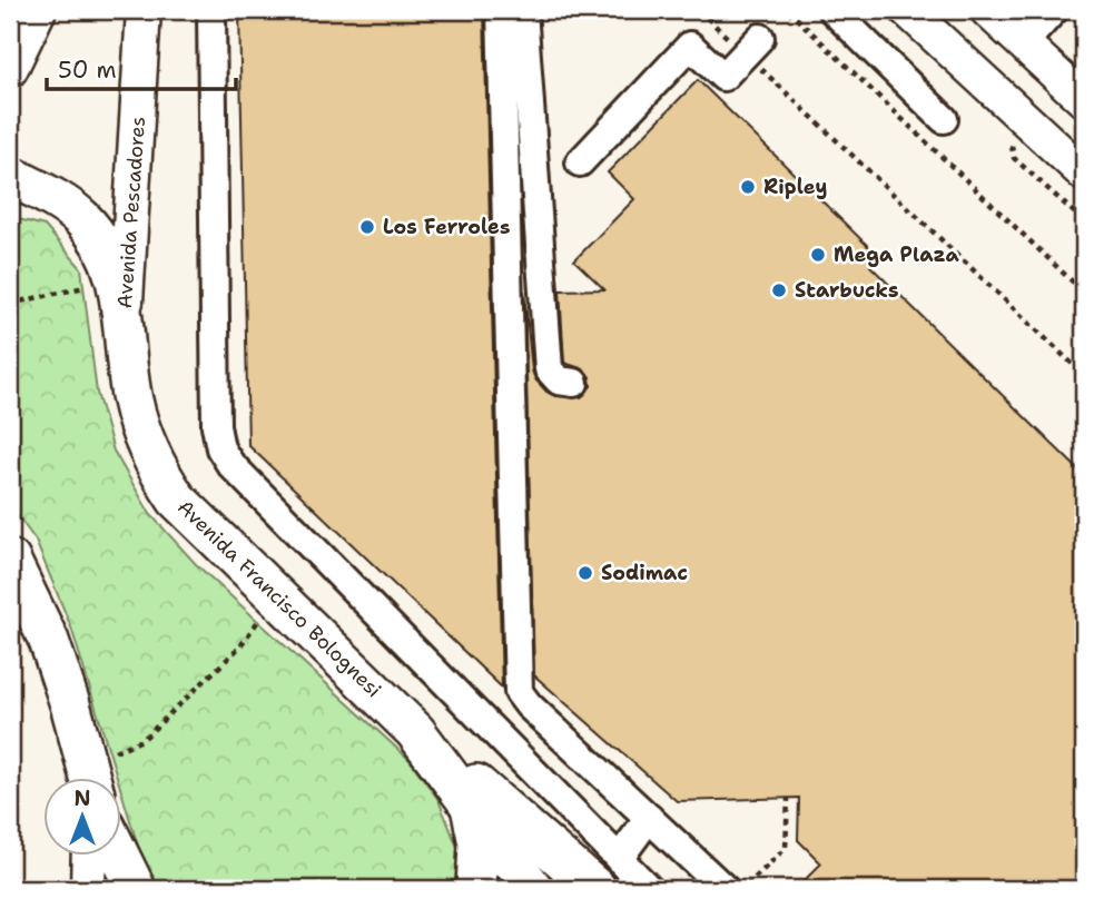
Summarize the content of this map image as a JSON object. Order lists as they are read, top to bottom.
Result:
{
  "streets": {
    "highway": ["Avenida Francisco Bolognesi"],
    "main road": ["Avenida Pescadores"]
  },
  "crossings": [
    ["Avenida Pescadores", "Avenida Francisco Bolognesi"]
  ],
  "places": [
    "Ripley",
    "Los Ferroles",
    "Mega Plaza",
    "Starbucks",
    "Sodimac"
  ],
  "scale_bar": "50 m",
  "north": "top"
}
